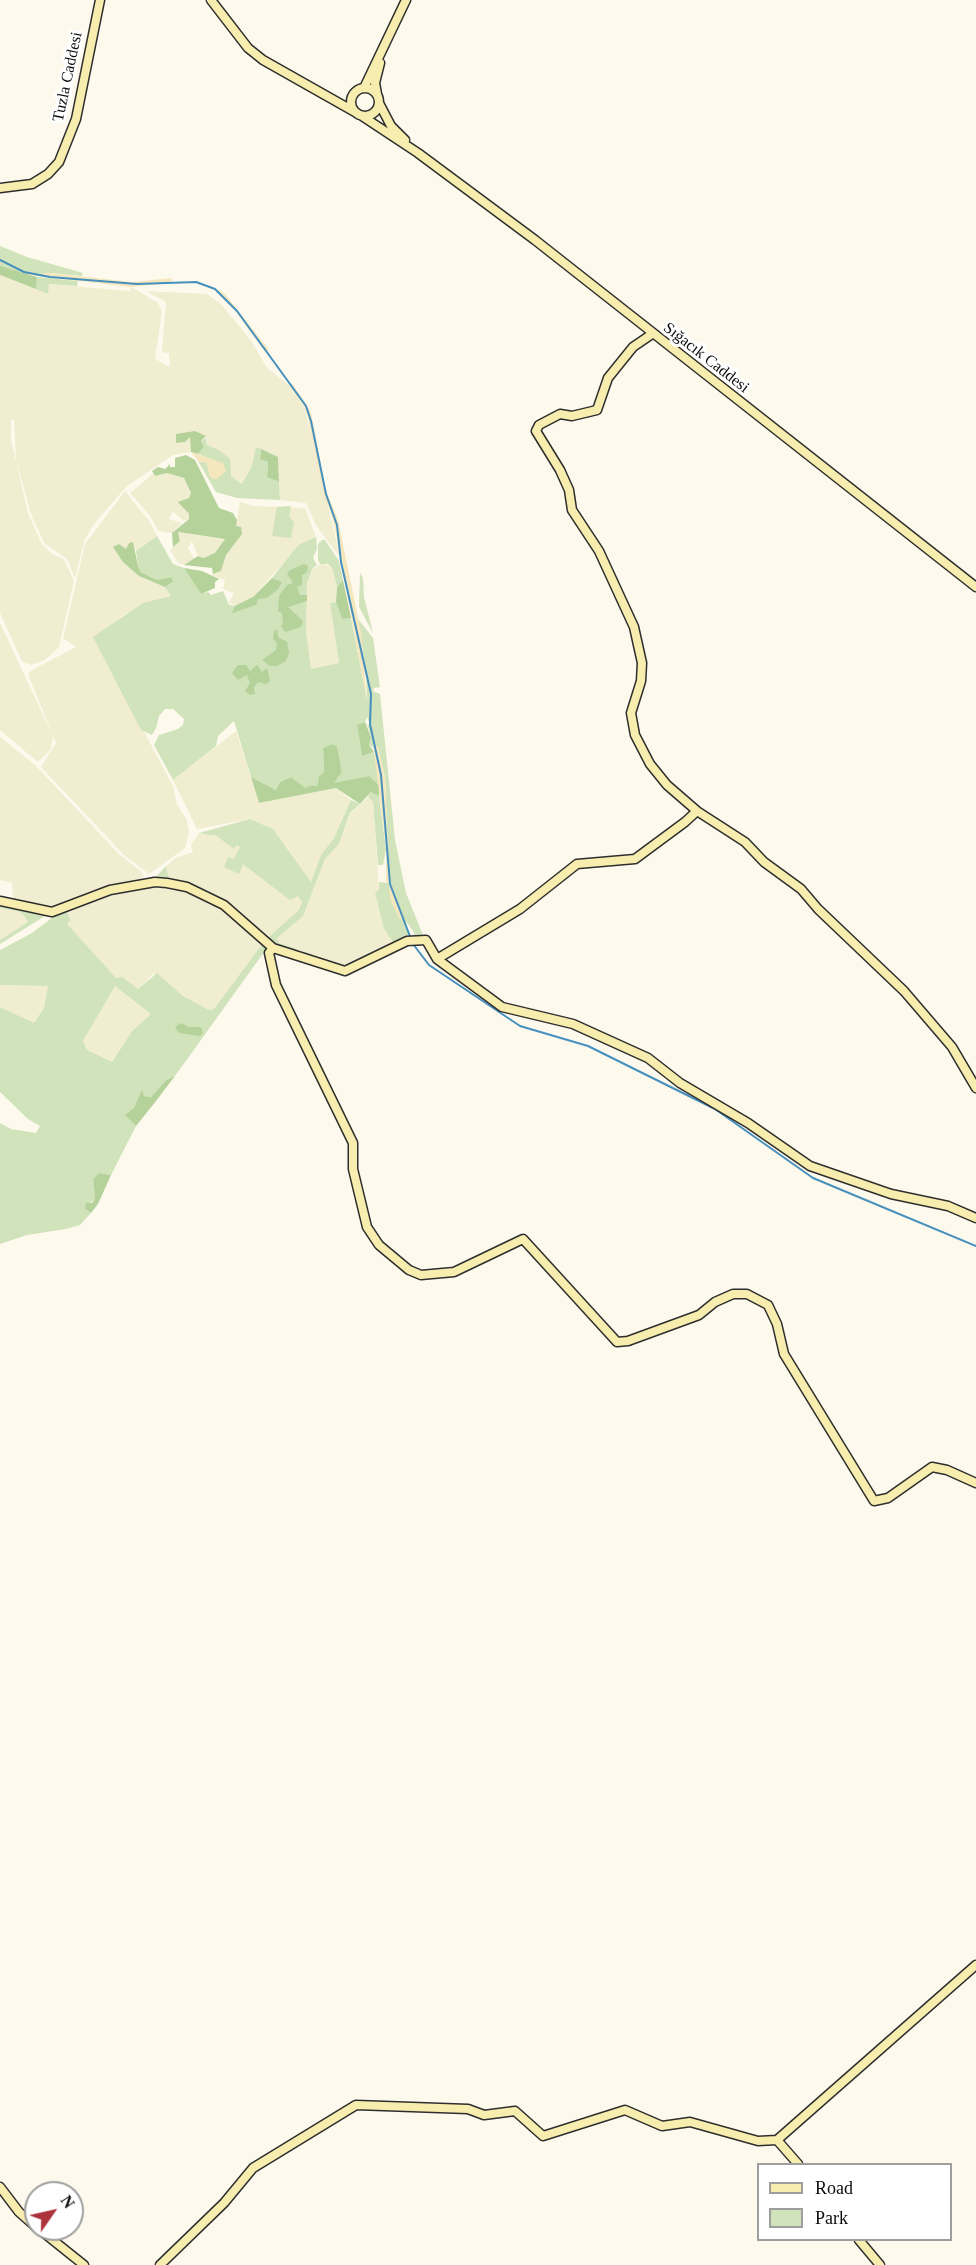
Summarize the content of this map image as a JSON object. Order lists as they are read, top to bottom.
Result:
{
  "streets": {
    "street": ["Tuzla Caddesi", "Sığacık Caddesi"]
  },
  "legend": ["Road", "Park"],
  "north": "top right"
}
